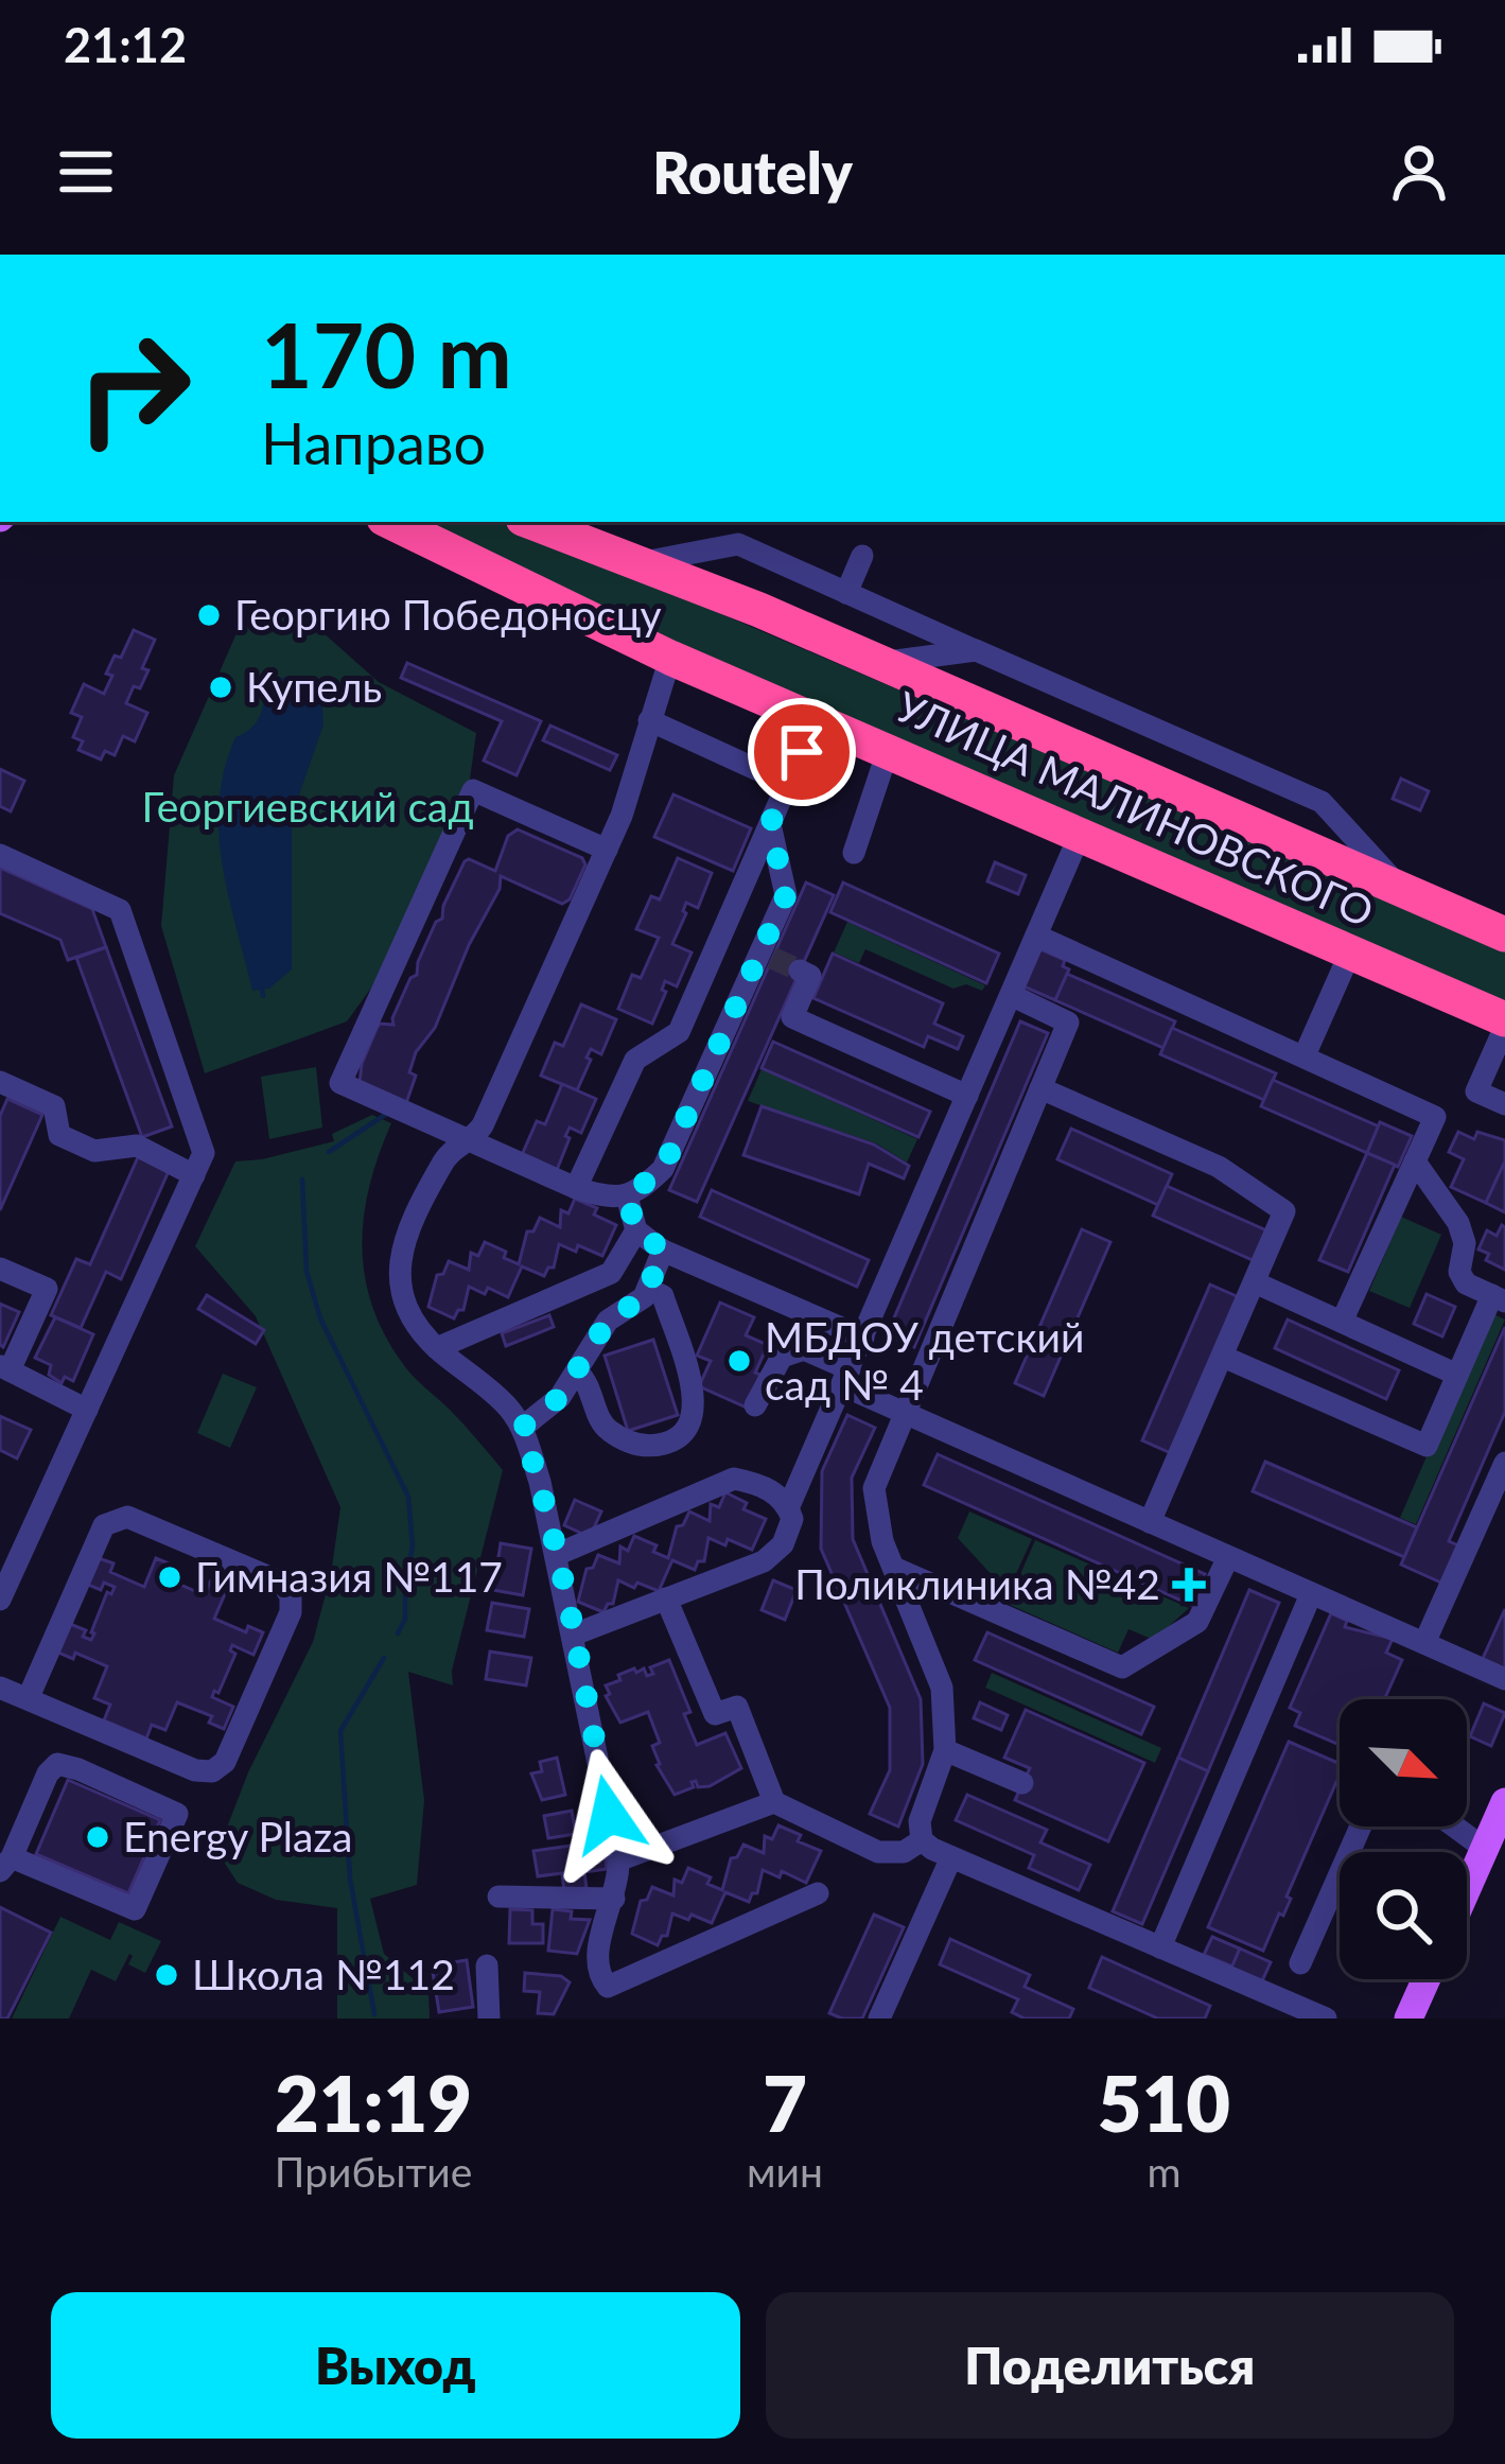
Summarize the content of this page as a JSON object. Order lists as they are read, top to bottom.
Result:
{
  "streets": {
    "highway": ["УЛИЦА МАЛИНОВСКОГО"]
  },
  "parks": ["Георгиевский сад"],
  "places": {
    "other": [
      "Георгию Победоносцу",
      "Купель",
      "МБДОУ детский сад № 4",
      "Гимназия №117",
      "Energy Plaza",
      "Школа №112"
    ],
    "health": ["Поликлиника №42"]
  },
  "north": "bottom right",
  "page": {
    "status": "21:12",
    "header": "Routely",
    "turn": ["170 m", "Направо"],
    "eta": [
      "21:19",
      "Прибытие",
      "7",
      "мин",
      "510",
      "m"
    ],
    "buttons": ["Выход", "Поделиться"]
  }
}
